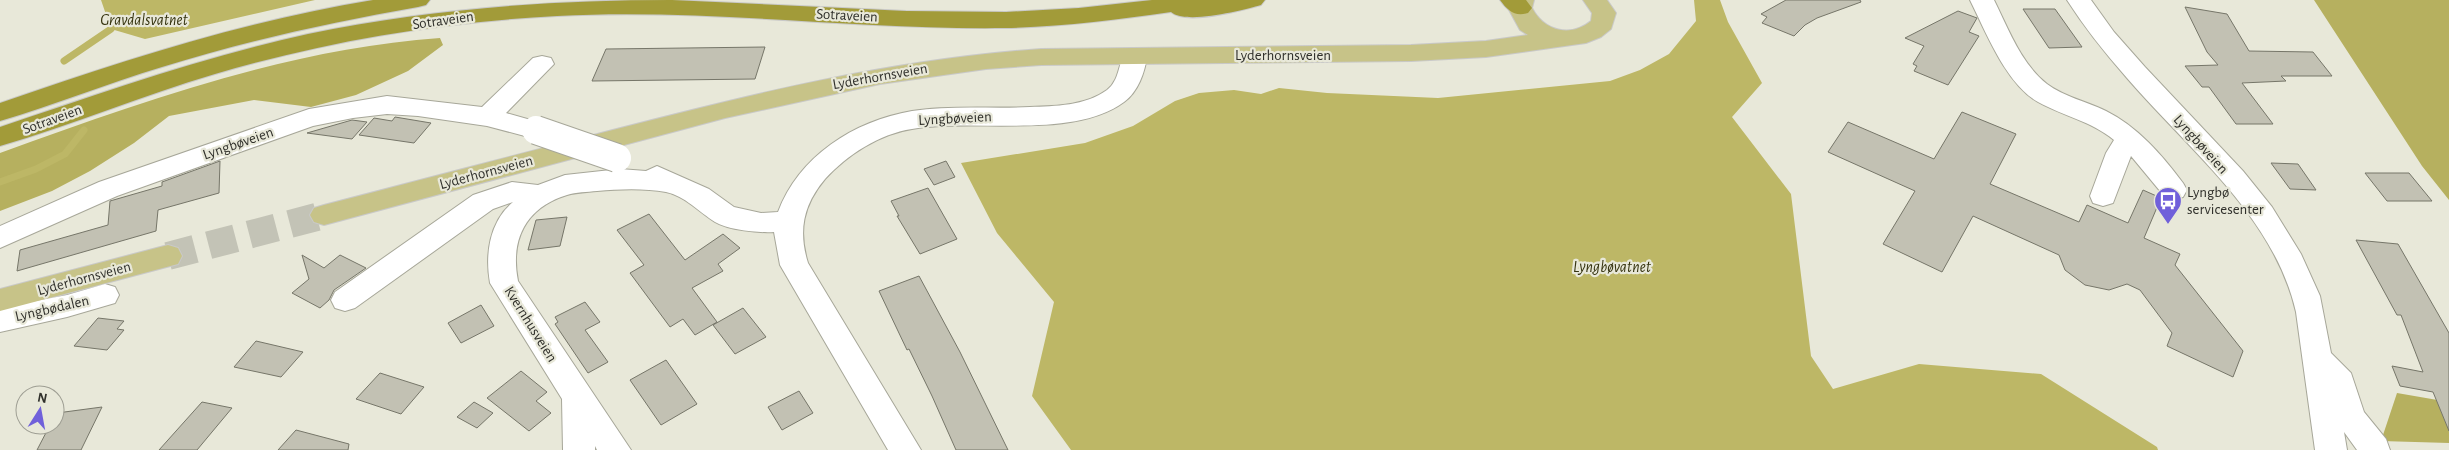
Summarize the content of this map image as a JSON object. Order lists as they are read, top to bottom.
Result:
{
  "streets": {
    "highway": ["Sotraveien"],
    "main road": ["Lyderhornsveien"],
    "street": ["Lyngbøveien", "Lyngbødalen", "Kvernhusveien"]
  },
  "crossings": [
    ["Lyderhornsveien", "Lyngbøveien"],
    ["Lyngbøveien", "Kvernhusveien"]
  ],
  "water": ["Gravdalsvatnet", "Lyngbøvatnet"],
  "places": {
    "bus stop": ["Lyngbø servicesenter"]
  },
  "north": "top"
}
